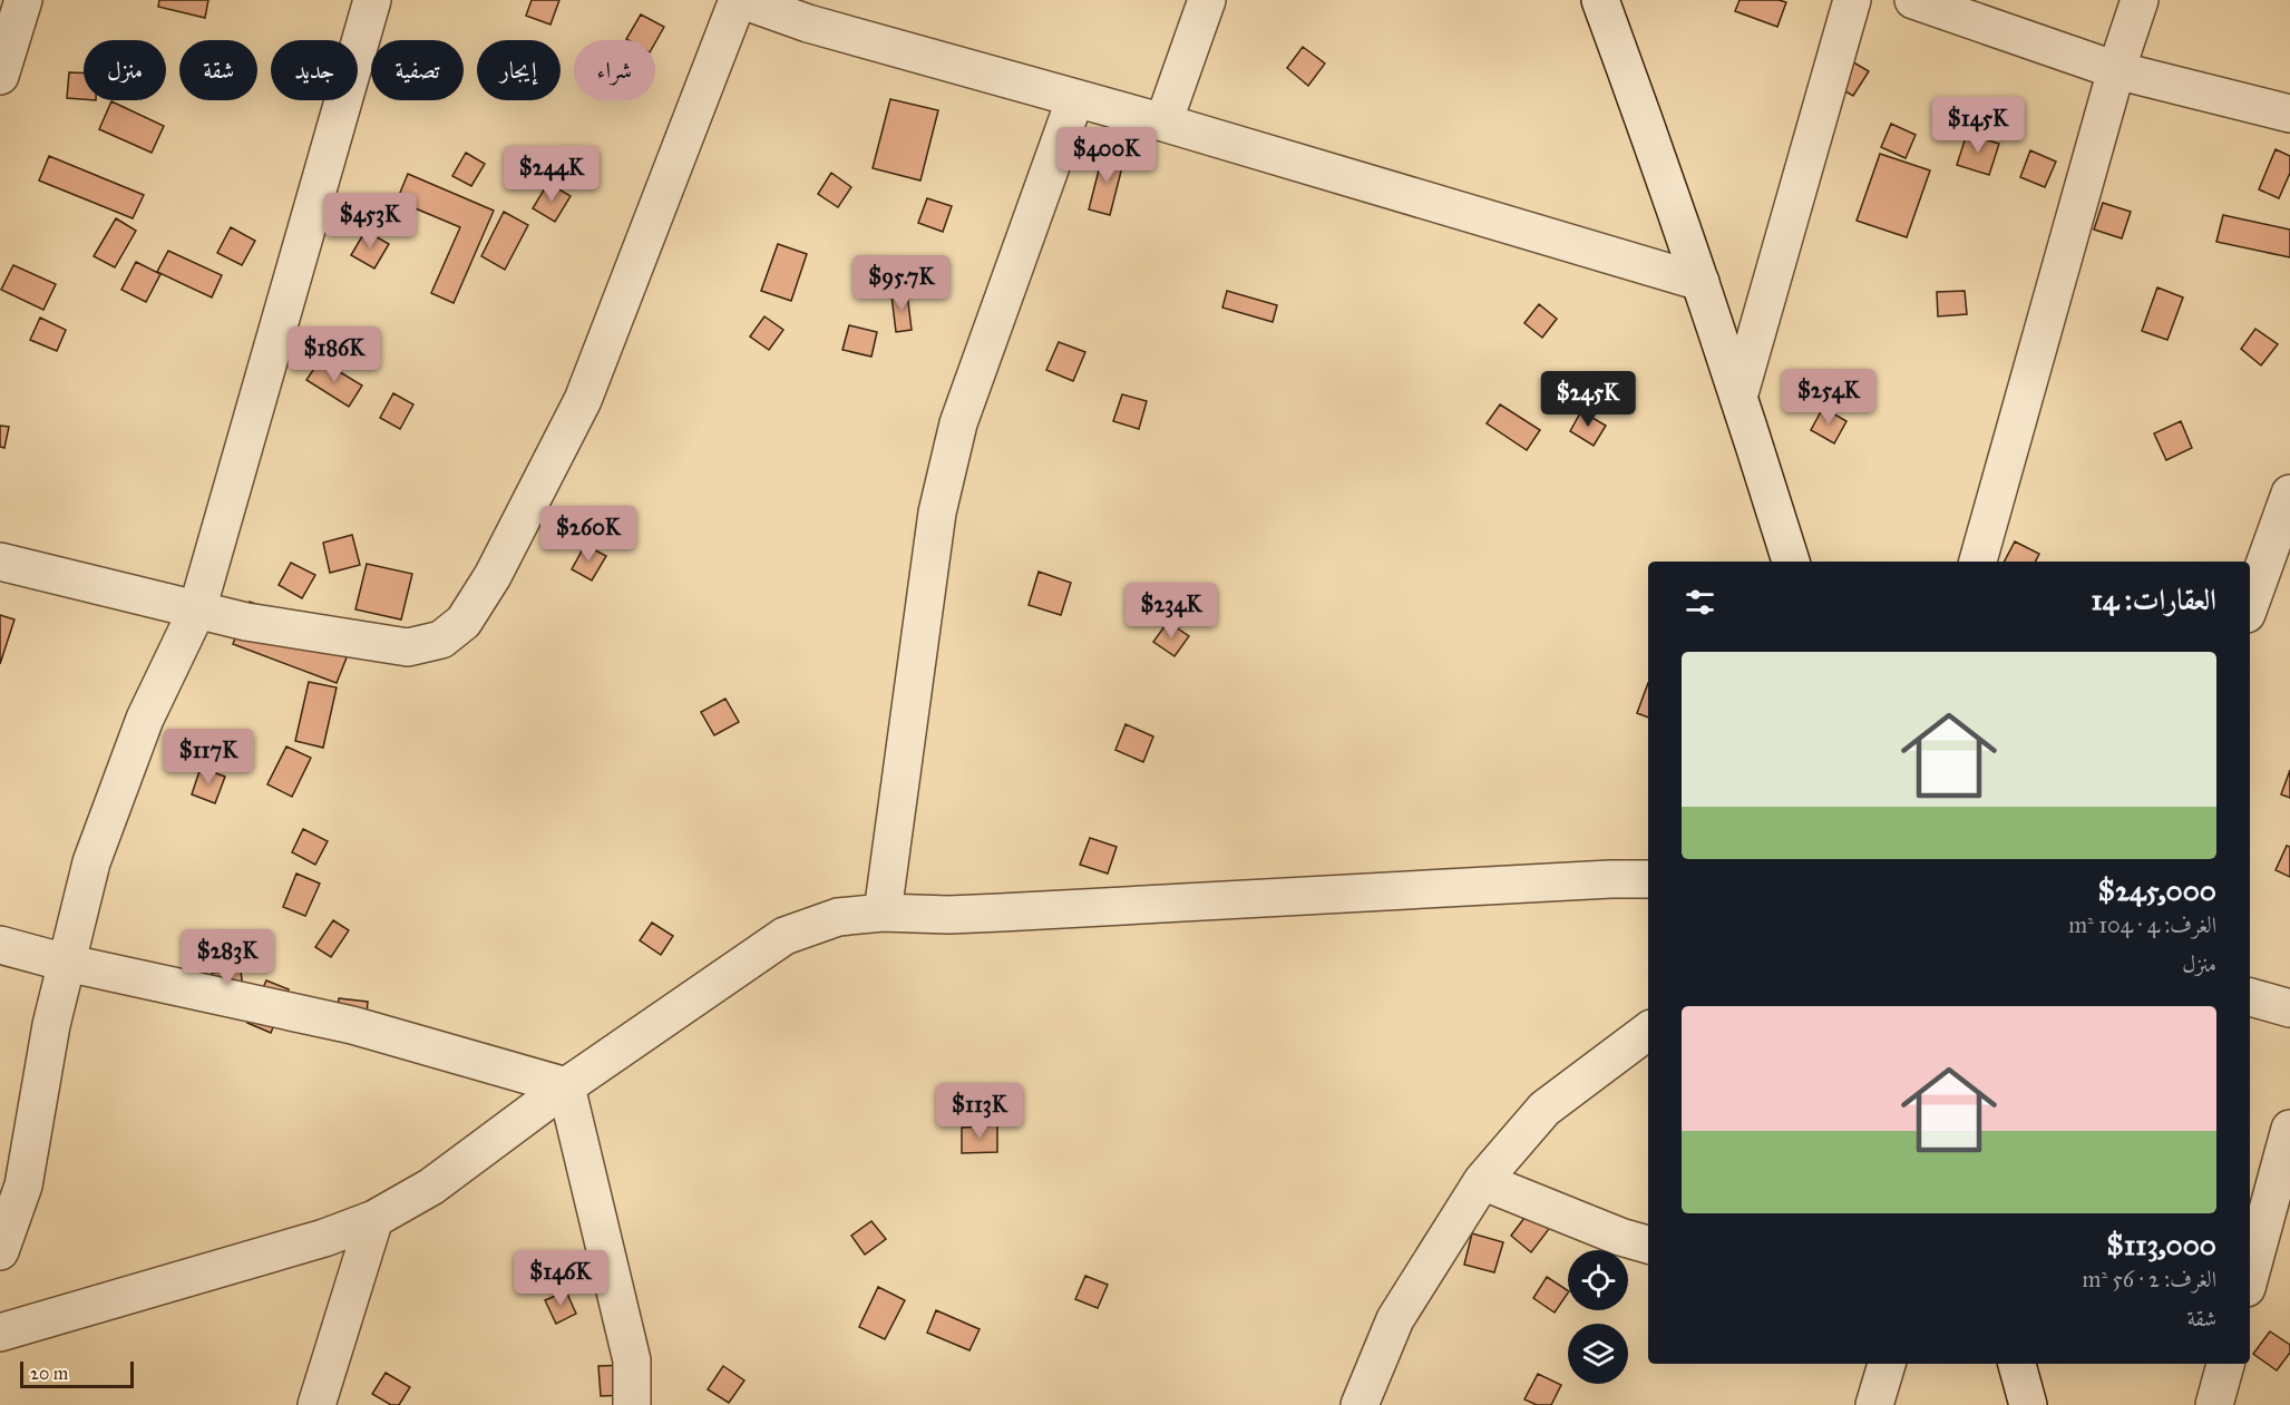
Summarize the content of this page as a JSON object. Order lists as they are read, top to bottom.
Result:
{
  "scale_bar": "20 m",
  "page": {
    "chip": [
      "شراء",
      "إيجار",
      "تصفية",
      "جديد",
      "شقة",
      "منزل"
    ],
    "price": [
      "$145K",
      "$400K",
      "$244K",
      "$453K",
      "$95.7K",
      "$186K",
      "$254K",
      "$245K",
      "$260K",
      "$234K",
      "$117K",
      "$283K",
      "$113K",
      "$146K"
    ],
    "heading": "العقارات: 14",
    "list": [
      {
        "name": "$245,000",
        "note": "الغرف: 4 · 104 m² · منزل"
      },
      {
        "name": "$113,000",
        "note": "الغرف: 2 · 56 m² · شقة"
      }
    ],
    "scale": "20 m"
  }
}
